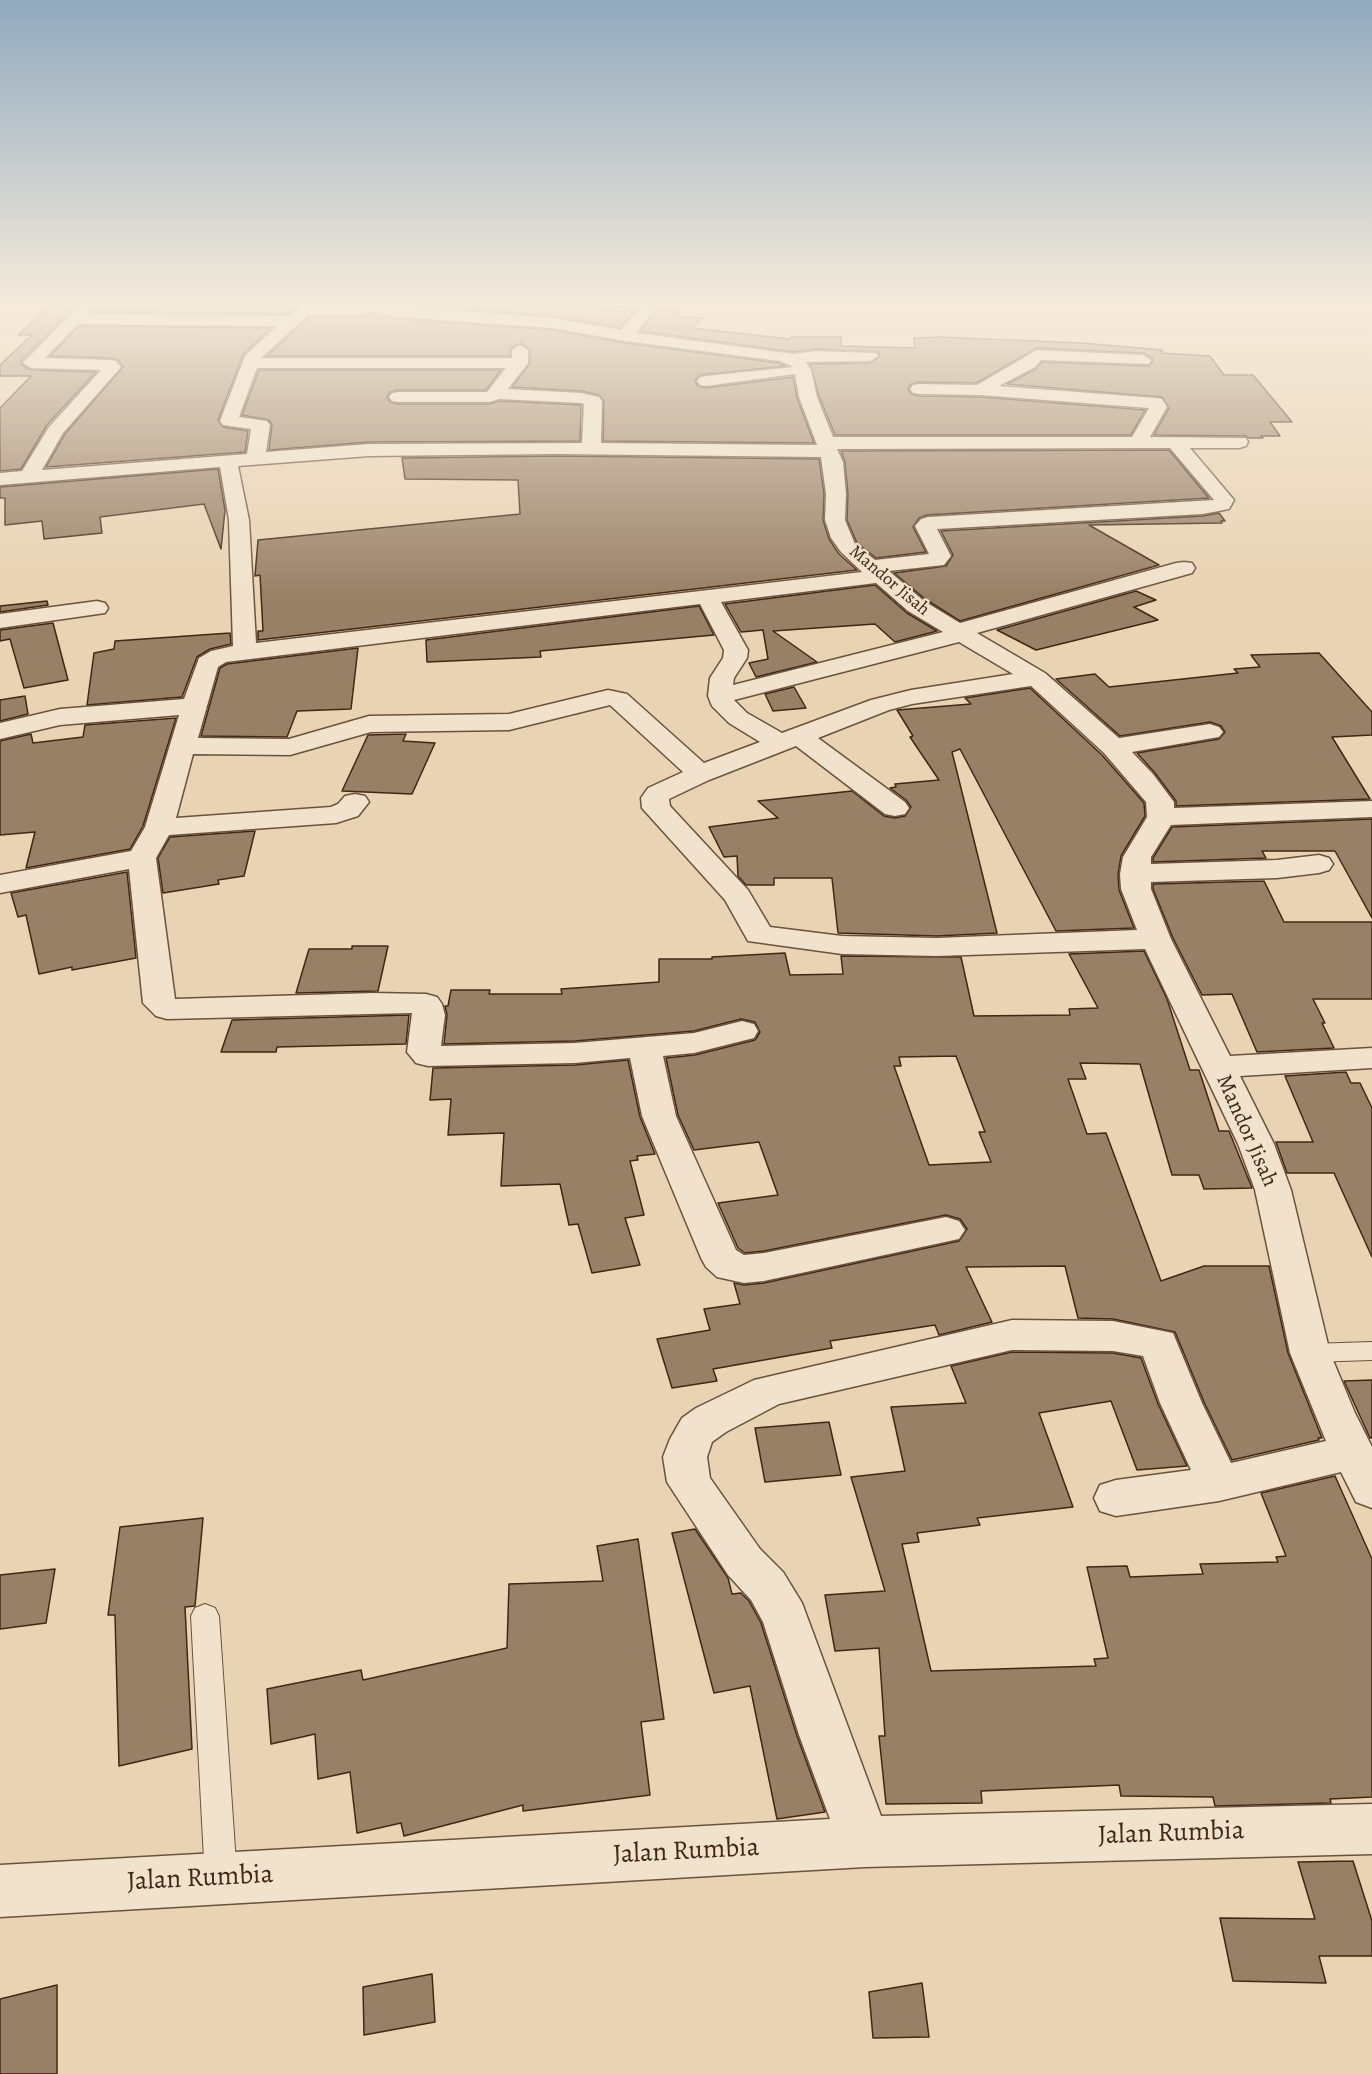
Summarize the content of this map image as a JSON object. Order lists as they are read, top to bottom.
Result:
{
  "streets": {
    "street": ["Mandor Jisah", "Jalan Rumbia"]
  }
}
